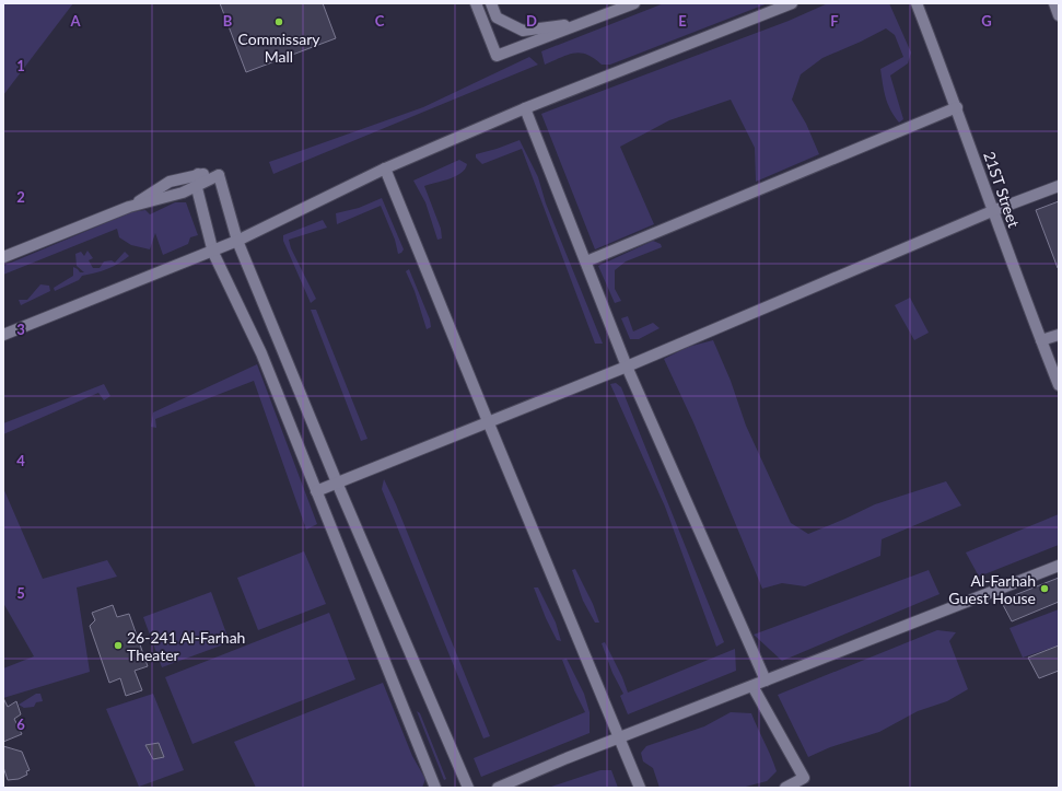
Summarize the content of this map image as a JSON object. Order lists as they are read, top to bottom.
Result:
{
  "streets": {
    "street": ["21ST Street"]
  },
  "places": ["Commissary Mall", "Al-Farhah Guest House", "26-241 Al-Farhah Theater"],
  "grid": {
    "columns": [
      "A",
      "B",
      "C",
      "D",
      "E",
      "F",
      "G"
    ],
    "rows": [
      "1",
      "2",
      "3",
      "4",
      "5",
      "6"
    ]
  }
}
